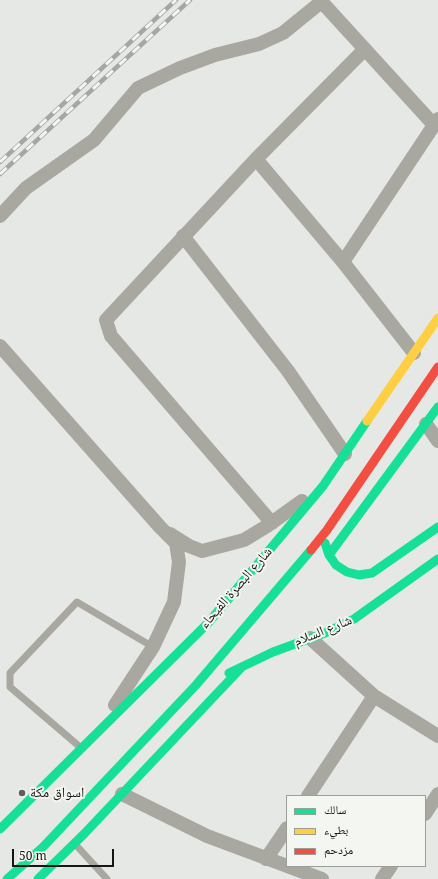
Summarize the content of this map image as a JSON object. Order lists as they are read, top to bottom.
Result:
{
  "streets": {
    "main road": ["شارع البصرة الفيحاء", "شارع السلام"]
  },
  "places": ["اسواق مكة"],
  "legend": ["سالك", "بطيء", "مزدحم"],
  "scale_bar": "50 m"
}
